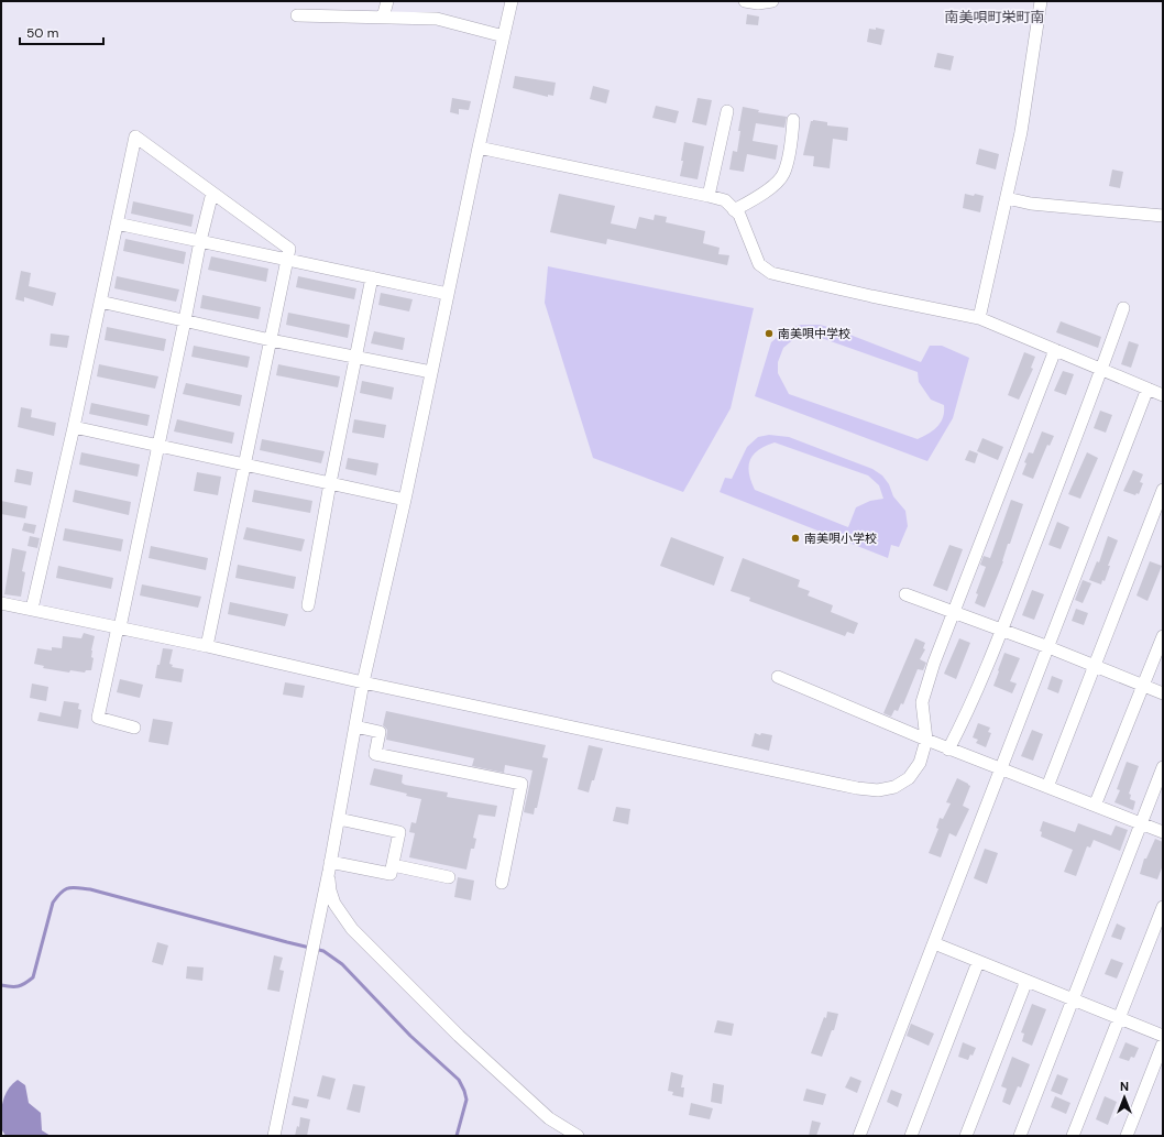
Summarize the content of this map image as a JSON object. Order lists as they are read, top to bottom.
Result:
{
  "districts": ["南美唄町栄町南"],
  "places": ["南美唄中学校", "南美唄小学校"],
  "scale_bar": "50 m",
  "north": "top"
}
